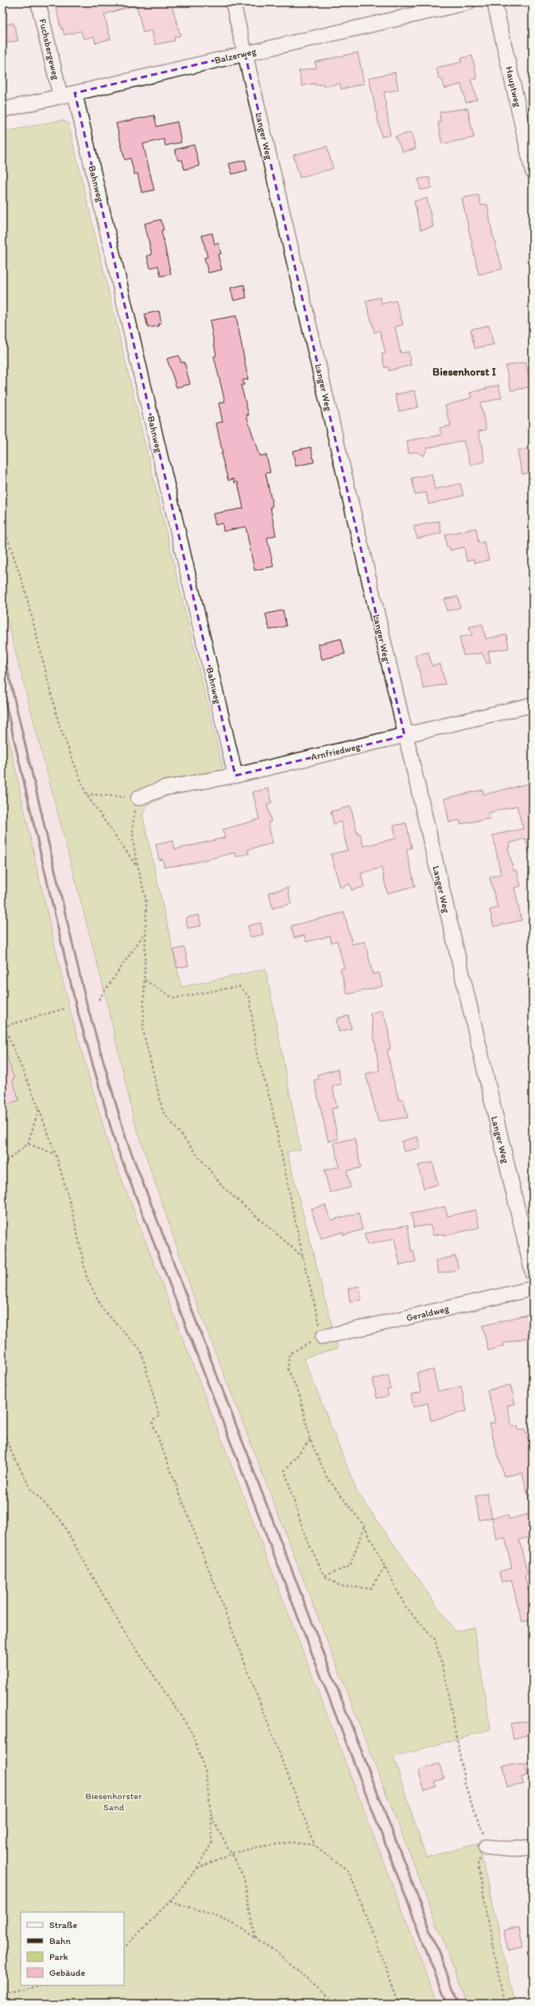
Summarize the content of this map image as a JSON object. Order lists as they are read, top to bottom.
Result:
{
  "streets": {
    "street": [
      "Fuchsbergeweg",
      "Balzerweg",
      "Hauptweg",
      "Langer Weg",
      "Bahnweg",
      "Arnfriedweg",
      "Geraldweg"
    ]
  },
  "crossings": [
    ["Fuchsbergeweg", "Balzerweg"],
    ["Balzerweg", "Langer Weg"],
    ["Balzerweg", "Bahnweg"],
    ["Langer Weg", "Arnfriedweg"],
    ["Bahnweg", "Arnfriedweg"]
  ],
  "districts": ["Biesenhorst I"],
  "parks": ["Biesenhorster Sand"],
  "legend": [
    "Straße",
    "Bahn",
    "Park",
    "Gebäude"
  ]
}
